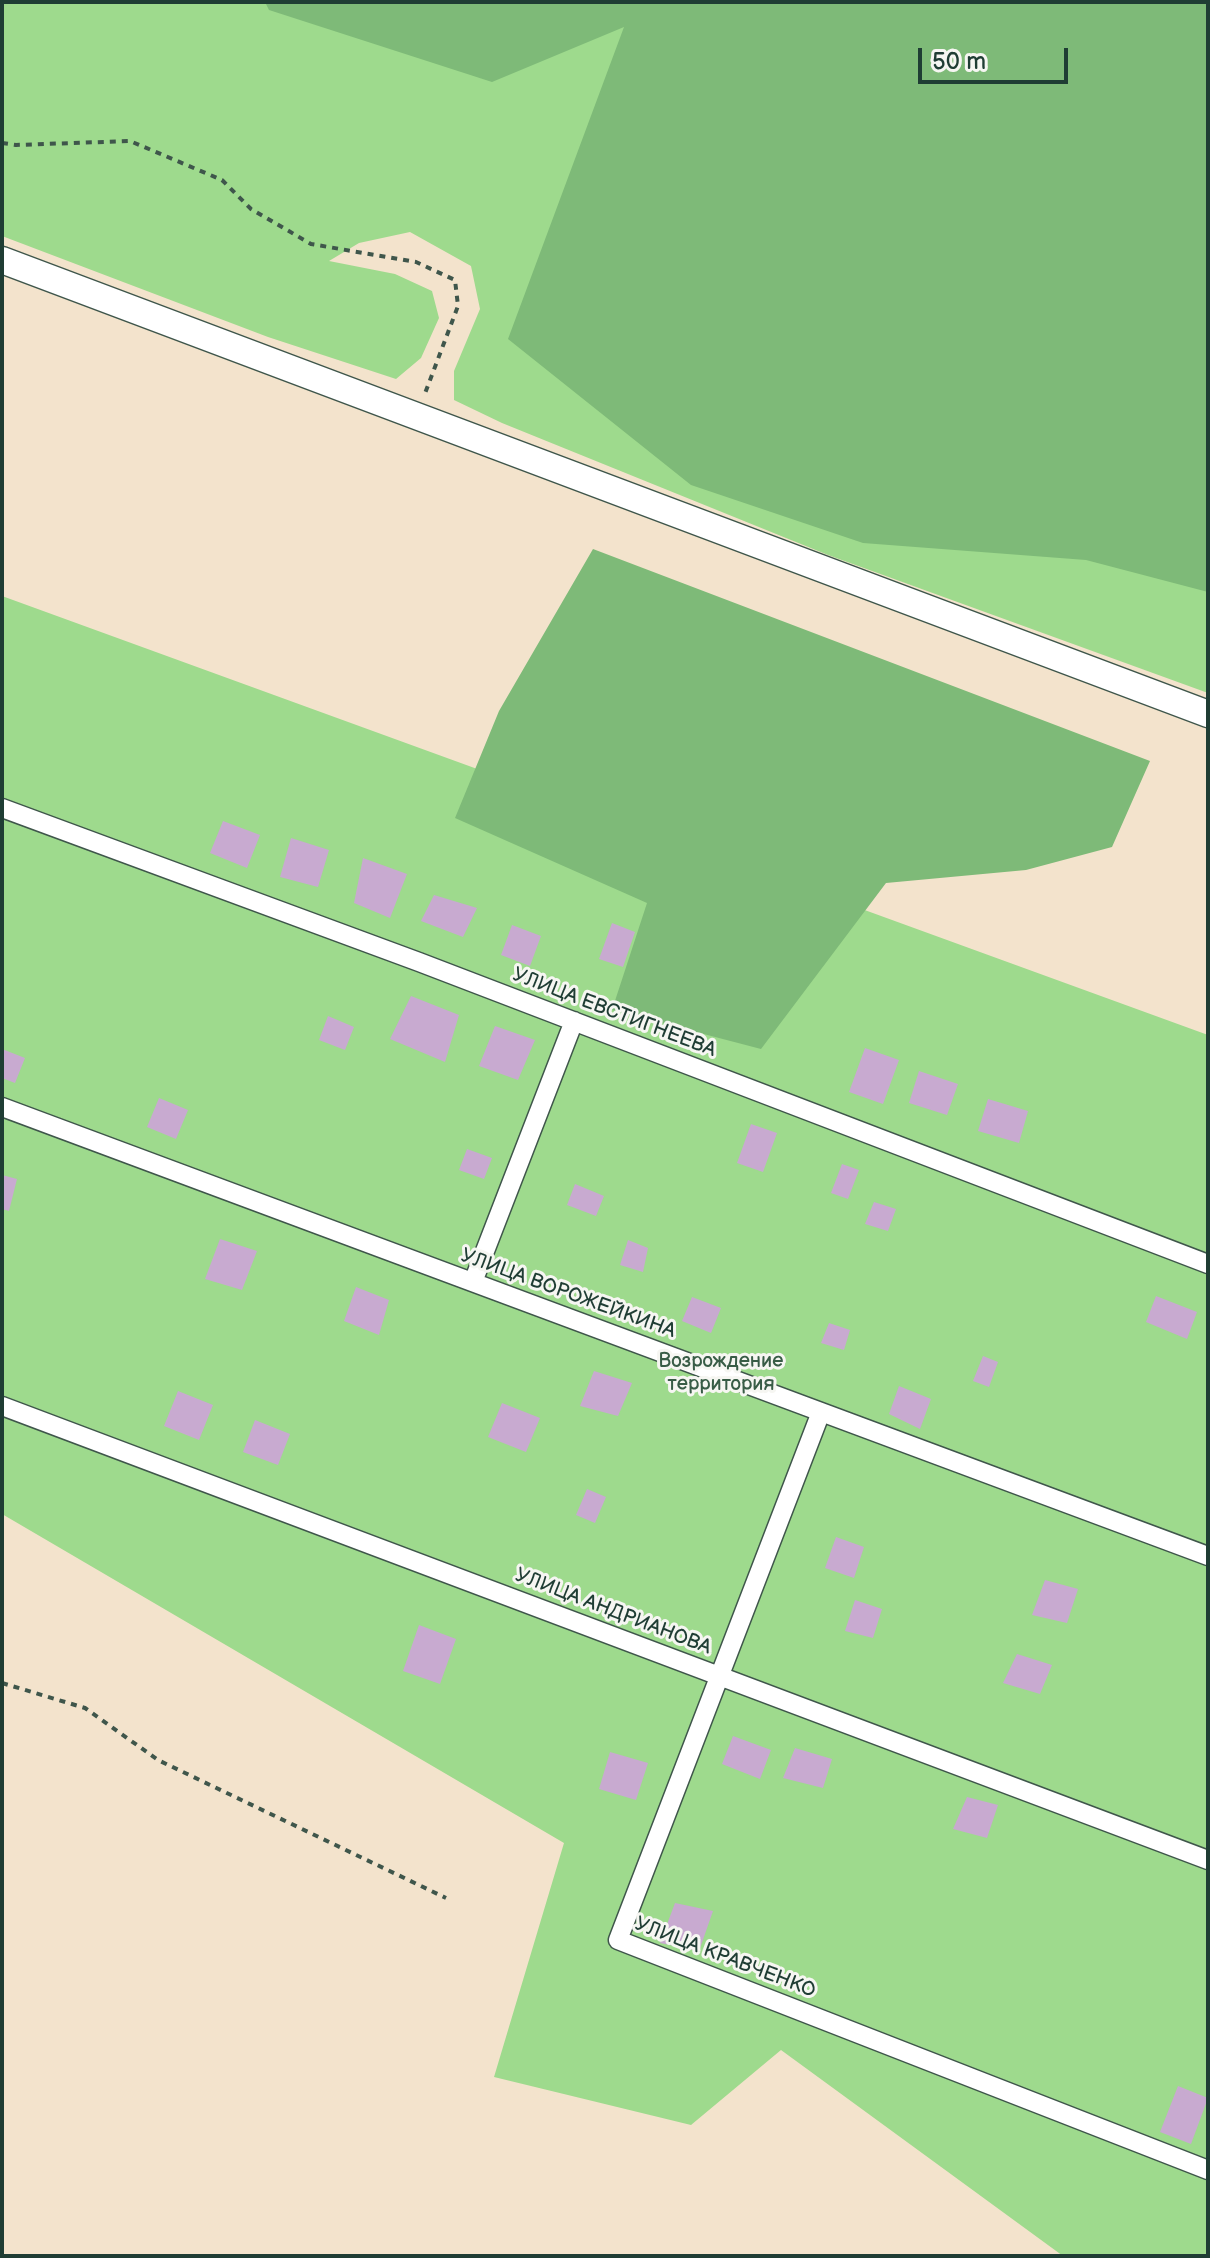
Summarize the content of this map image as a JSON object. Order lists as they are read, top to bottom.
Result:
{
  "streets": {
    "street": [
      "УЛИЦА ЕВСТИГНЕЕВА",
      "УЛИЦА ВОРОЖЕЙКИНА",
      "УЛИЦА АНДРИАНОВА",
      "УЛИЦА КРАВЧЕНКО"
    ]
  },
  "crossings": [
    ["УЛИЦА ВОРОЖЕЙКИНА", "УЛИЦА КРАВЧЕНКО"],
    ["УЛИЦА АНДРИАНОВА", "УЛИЦА КРАВЧЕНКО"]
  ],
  "parks": ["Возрождение территория"],
  "scale_bar": "50 m"
}
